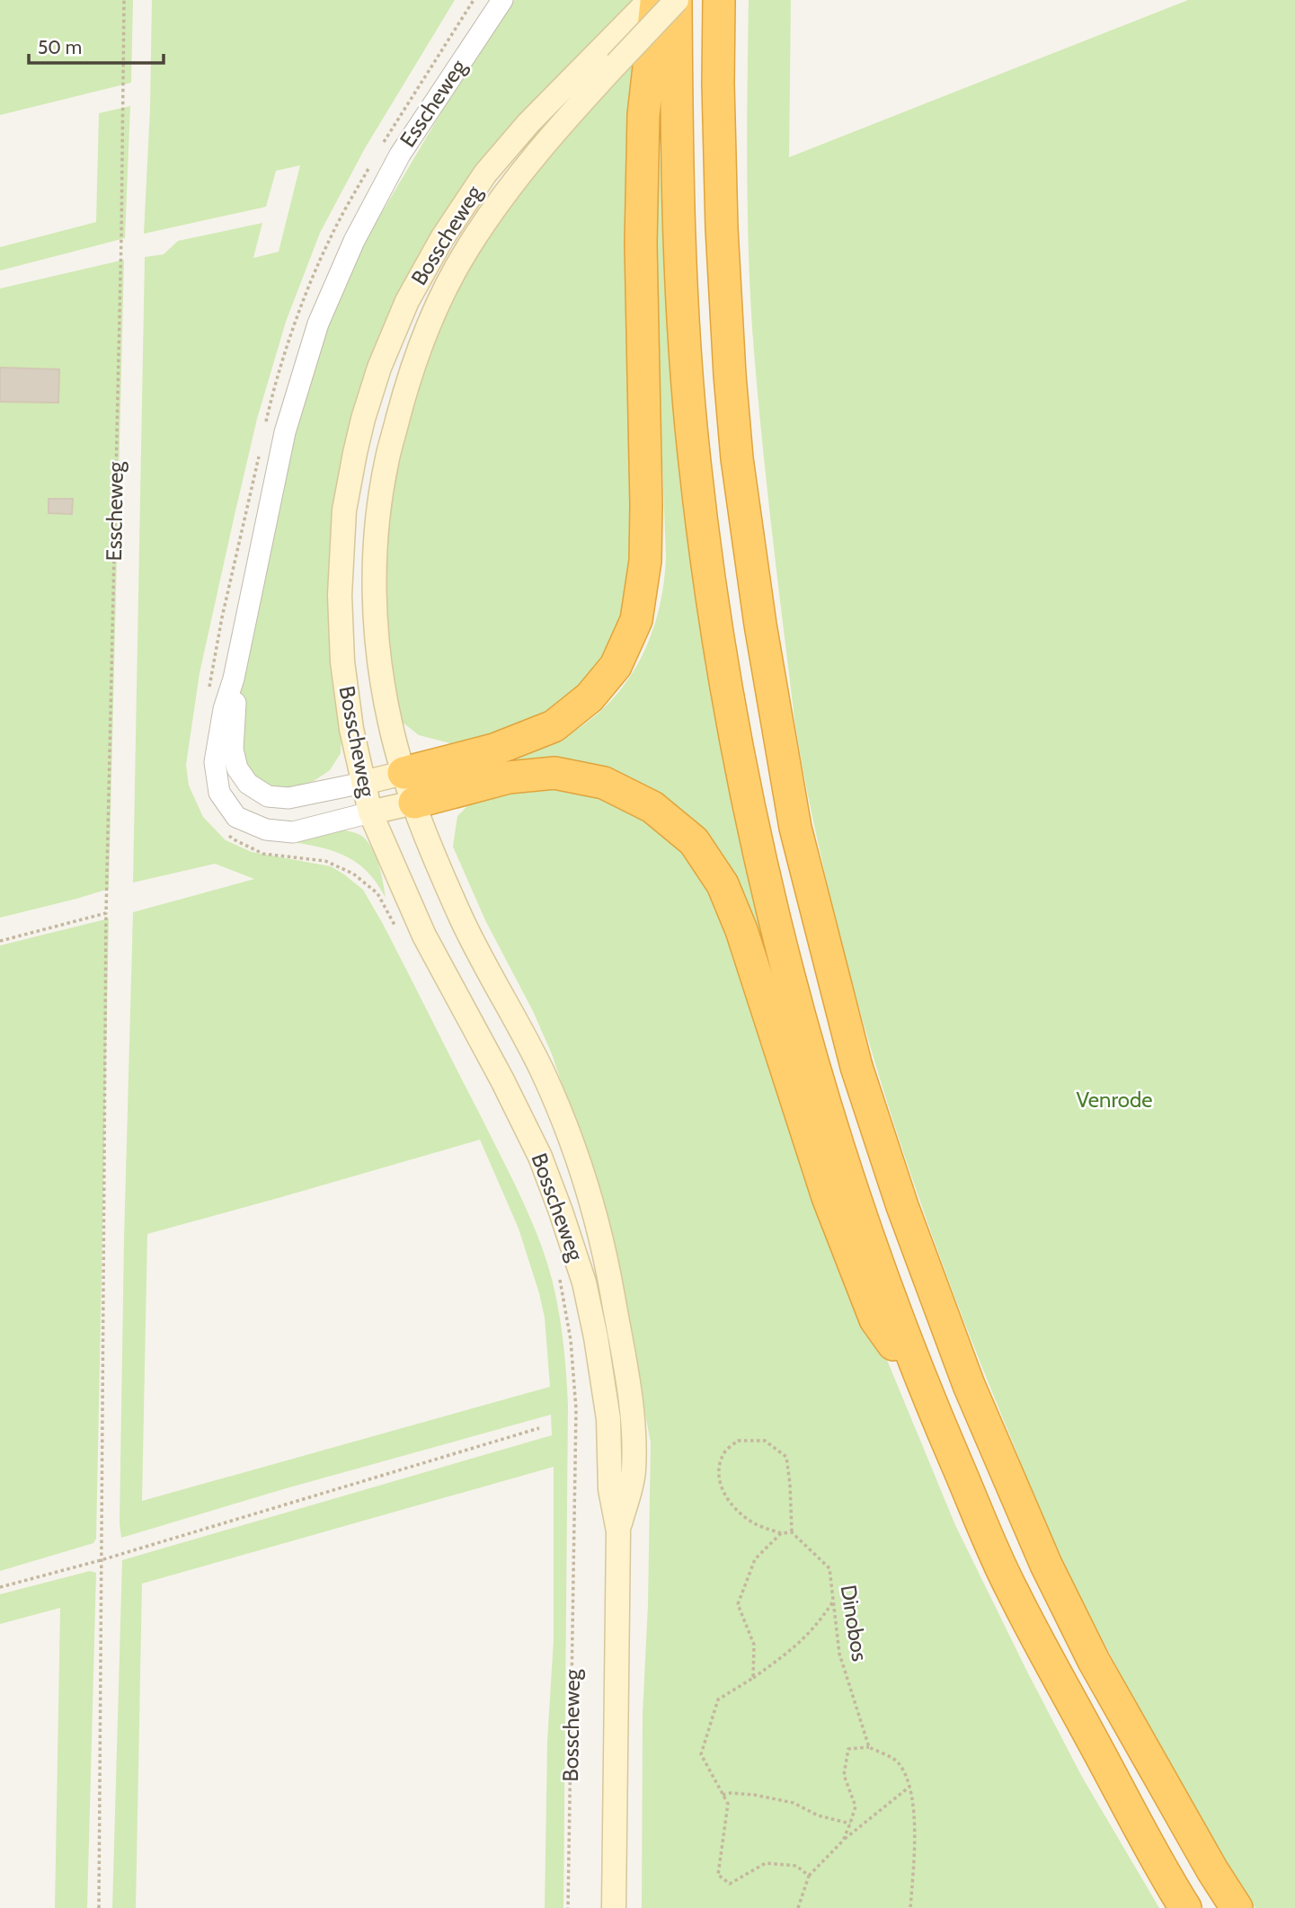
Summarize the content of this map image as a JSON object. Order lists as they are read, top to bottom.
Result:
{
  "streets": {
    "main road": ["Bosscheweg"],
    "street": ["Esscheweg"],
    "path": ["Dinobos"]
  },
  "crossings": [
    ["Esscheweg", "Bosscheweg"]
  ],
  "parks": ["Venrode"],
  "scale_bar": "50 m"
}
